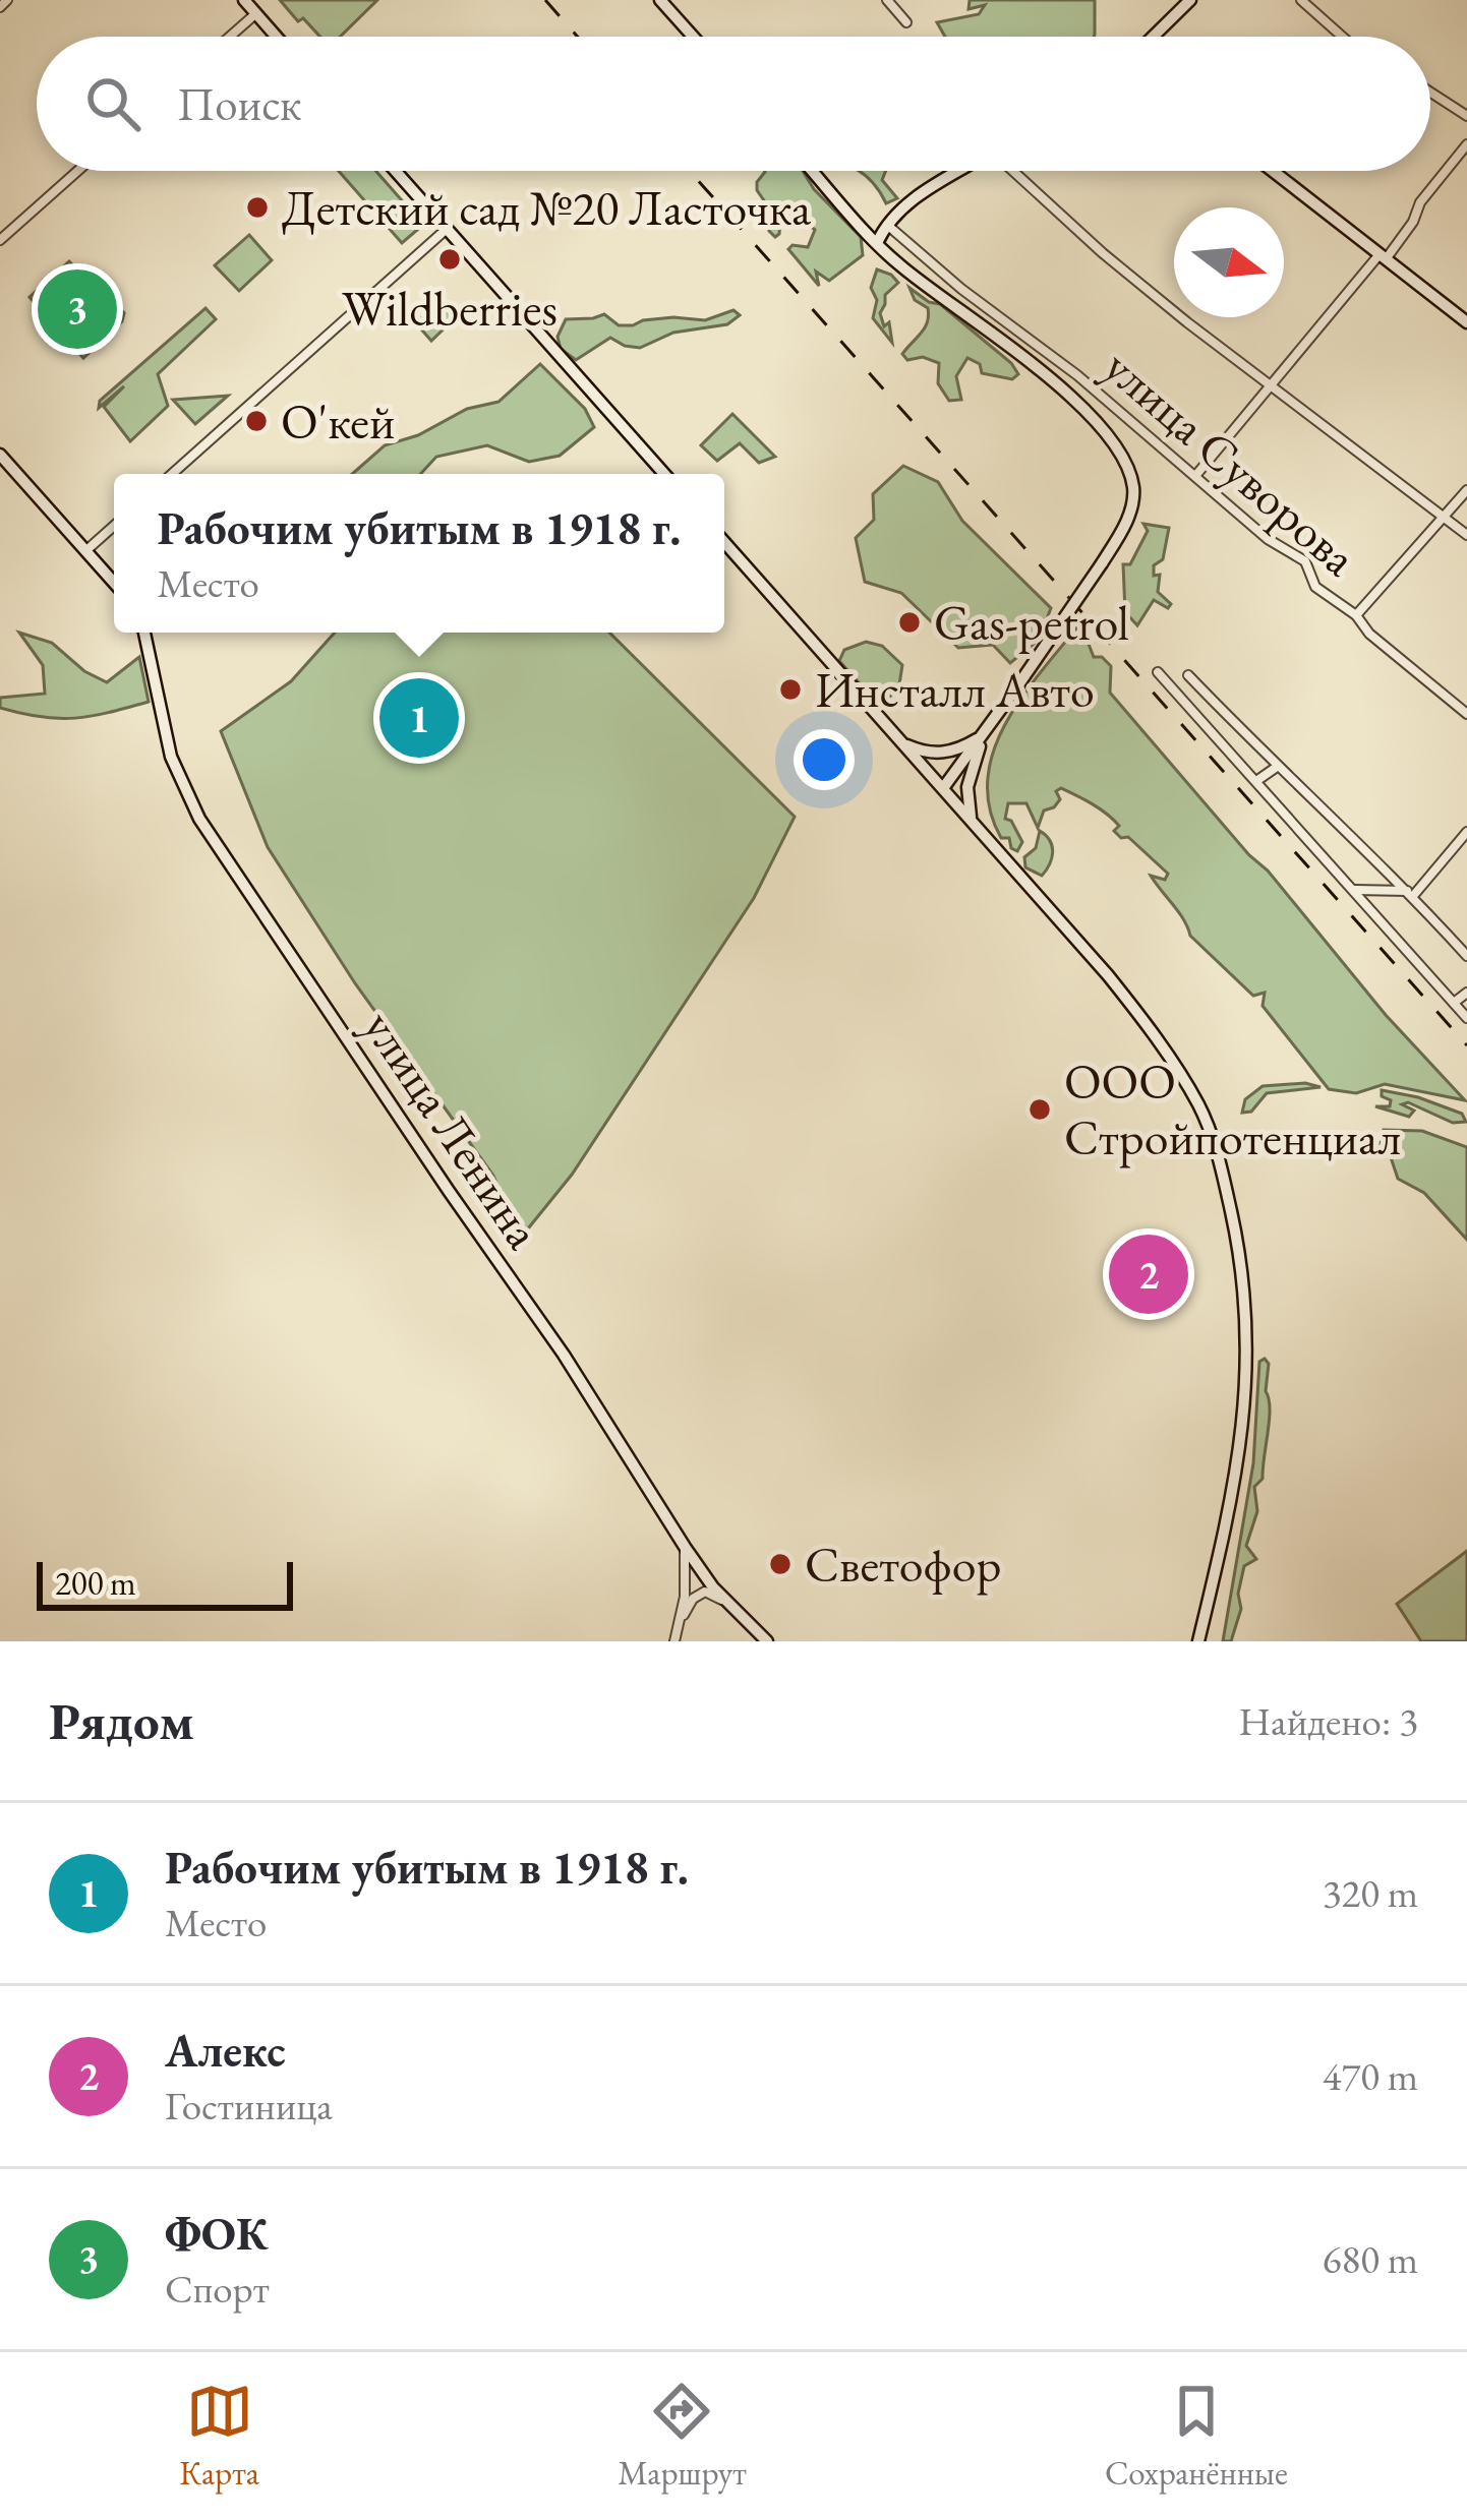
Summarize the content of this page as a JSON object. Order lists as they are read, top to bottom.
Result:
{
  "streets": {
    "street": ["улица Суворова", "улица Ленина"]
  },
  "places": [
    "Детский сад №20 Ласточка",
    "Wildberries",
    "О'кей",
    "Gas-petrol",
    "Инсталл Авто",
    "ООО Стройпотенциал",
    "Светофор"
  ],
  "scale_bar": "200 m",
  "north": "right",
  "page": {
    "search": "Поиск",
    "pins": ["3", "1", "2"],
    "popup": ["Рабочим убитым в 1918 г.", "Место"],
    "scale": "200 m",
    "heading": ["Рядом", "Найдено: 3"],
    "list": [
      {
        "mark": "1",
        "name": "Рабочим убитым в 1918 г.",
        "note": "Место",
        "value": "320 m"
      },
      {
        "mark": "2",
        "name": "Алекс",
        "note": "Гостиница",
        "value": "470 m"
      },
      {
        "mark": "3",
        "name": "ФОК",
        "note": "Спорт",
        "value": "680 m"
      }
    ],
    "nav": ["Карта", "Маршрут", "Сохранённые"]
  }
}
